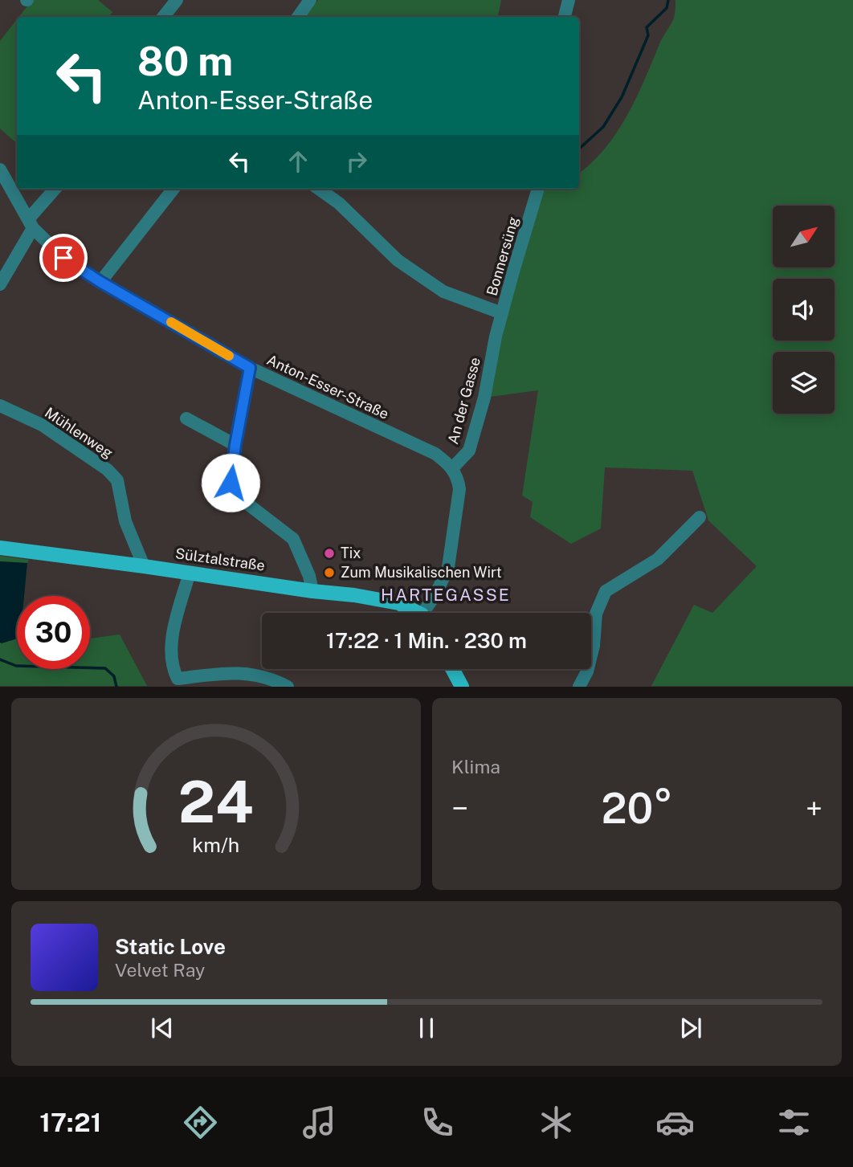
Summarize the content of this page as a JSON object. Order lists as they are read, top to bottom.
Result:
{
  "streets": {
    "main road": ["Sülztalstraße"],
    "street": [
      "Bonnersüng",
      "Anton-Esser-Straße",
      "An der Gasse",
      "Mühlenweg"
    ]
  },
  "crossings": [
    ["Bonnersüng", "An der Gasse"],
    ["Anton-Esser-Straße", "An der Gasse"],
    ["Mühlenweg", "Sülztalstraße"]
  ],
  "districts": ["HARTEGASSE"],
  "places": ["Tix", "Zum Musikalischen Wirt"],
  "north": "top right",
  "page": {
    "turn": ["80 m", "Anton-Esser-Straße"],
    "limit": "30",
    "trip": "17:22 · 1 Min. · 230 m",
    "tile": "Klima",
    "heat": ["−", "20°", "+"],
    "song": ["Static Love", "Velvet Ray"],
    "tabs": "17:21",
    "gauge": ["24", "km/h"]
  }
}
